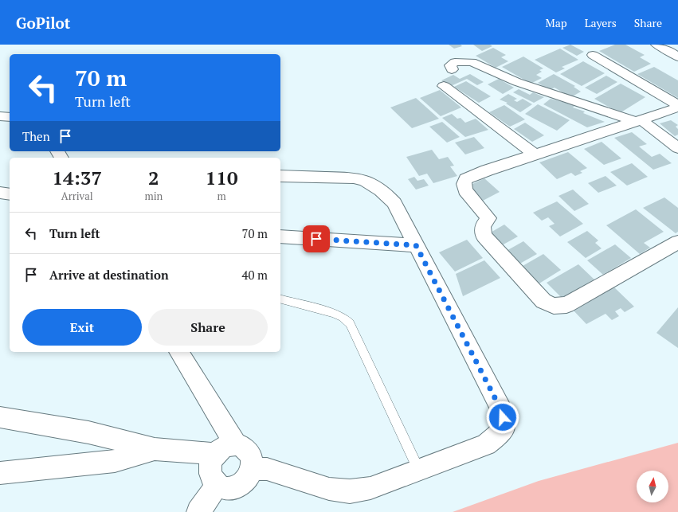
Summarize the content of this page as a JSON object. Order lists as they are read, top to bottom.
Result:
{
  "north": "top",
  "page": {
    "header": "GoPilot",
    "nav": ["Map", "Layers", "Share"],
    "turn": ["70 m", "Turn left"],
    "then": "Then",
    "eta": [
      "14:37",
      "Arrival",
      "2",
      "min",
      "110",
      "m"
    ],
    "list": [
      {
        "name": "Turn left",
        "value": "70 m"
      },
      {
        "name": "Arrive at destination",
        "value": "40 m"
      }
    ],
    "buttons": ["Exit", "Share"]
  }
}
